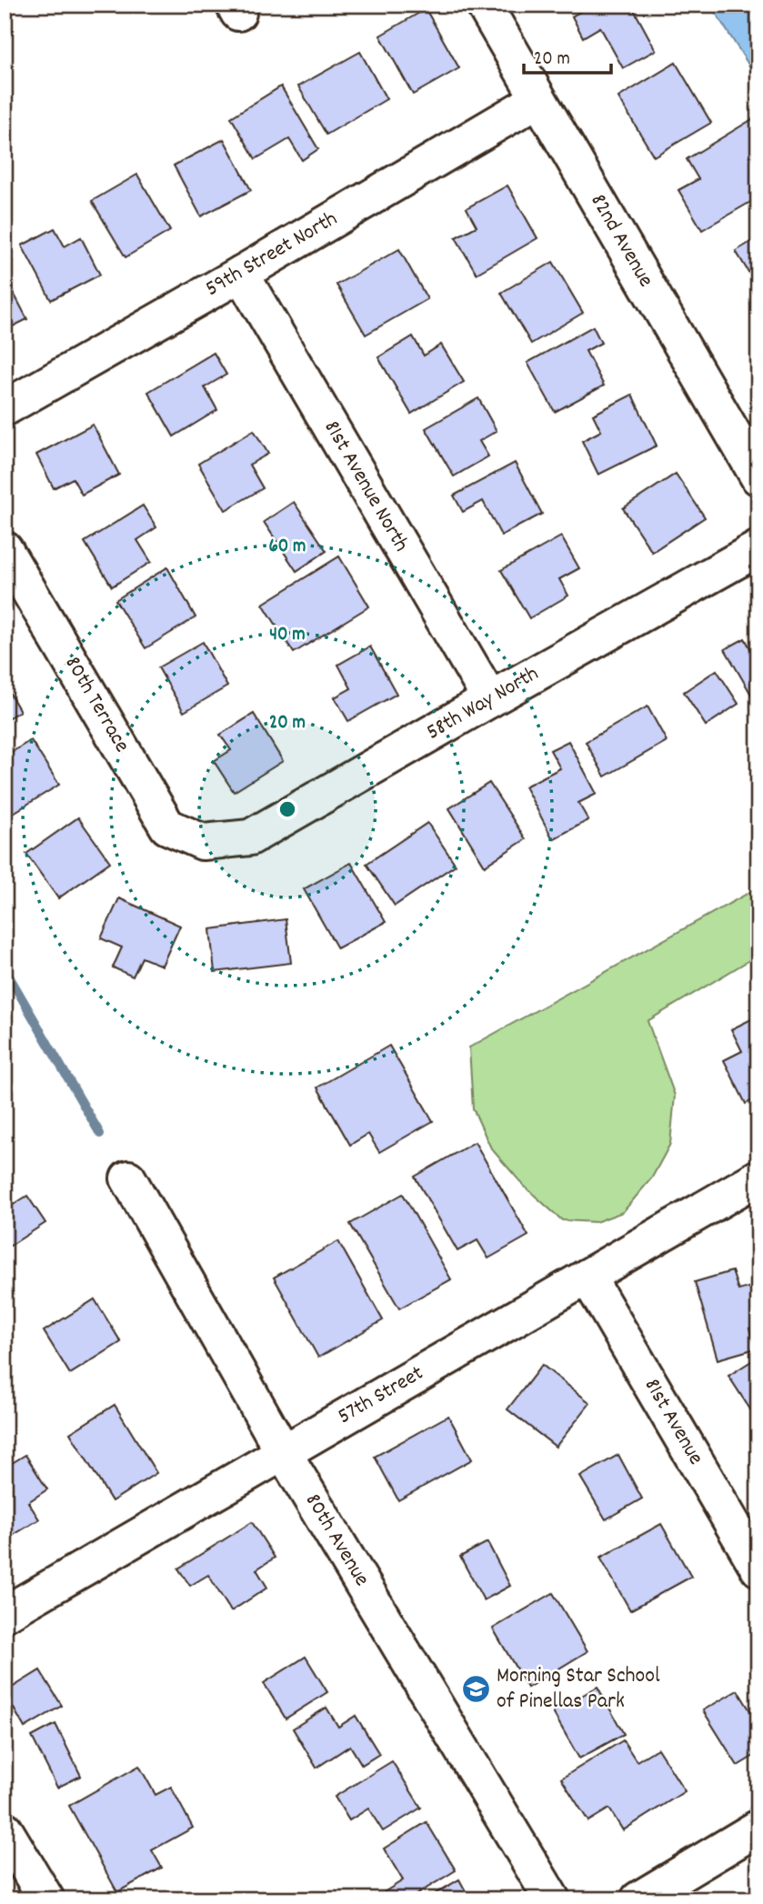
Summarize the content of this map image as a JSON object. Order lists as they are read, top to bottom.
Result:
{
  "streets": {
    "street": [
      "82nd Avenue",
      "59th Street North",
      "81st Avenue North",
      "58th Way North",
      "80th Terrace",
      "57th Street",
      "81st Avenue",
      "80th Avenue"
    ]
  },
  "crossings": [
    ["82nd Avenue", "59th Street North"],
    ["59th Street North", "81st Avenue North"],
    ["81st Avenue North", "58th Way North"],
    ["58th Way North", "80th Terrace"],
    ["57th Street", "81st Avenue"],
    ["57th Street", "80th Avenue"]
  ],
  "places": {
    "school or university": ["Morning Star School of Pinellas Park"]
  },
  "scale_bar": "20 m",
  "rings": ["60 m", "40 m", "20 m"]
}
